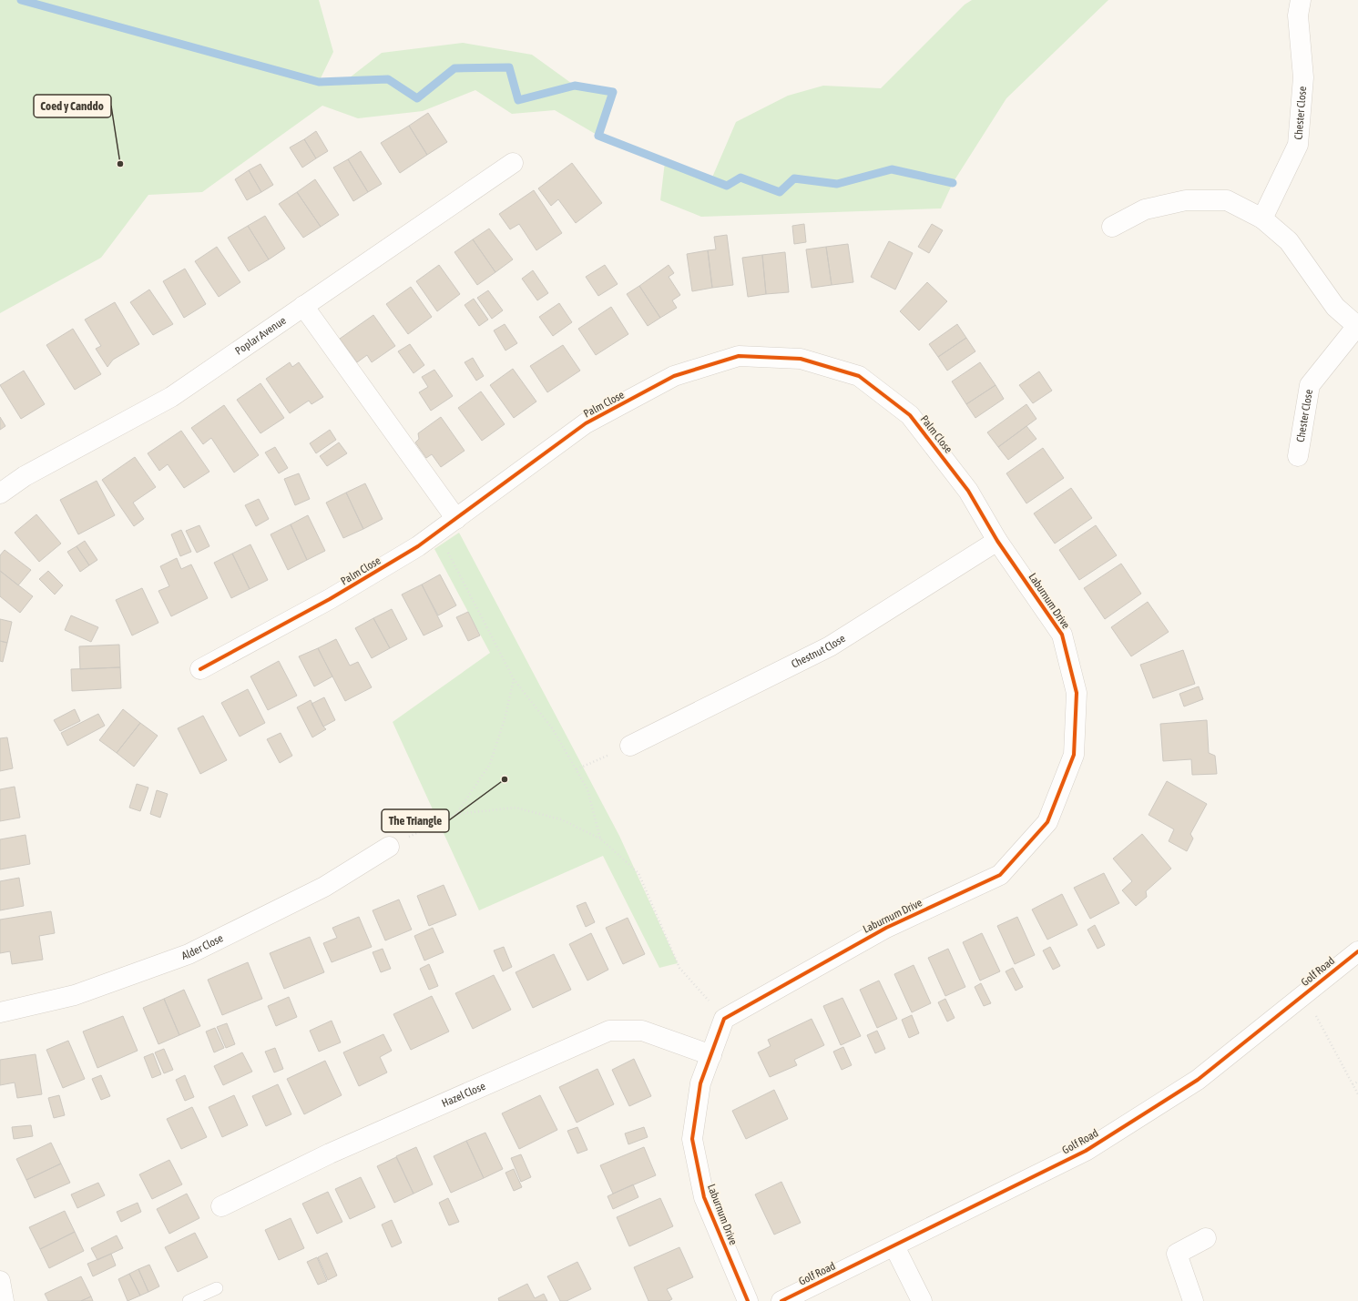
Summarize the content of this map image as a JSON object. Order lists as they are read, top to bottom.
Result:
{
  "streets": {
    "street": [
      "Chester Close",
      "Poplar Avenue",
      "Palm Close",
      "Laburnum Drive",
      "Chestnut Close",
      "Alder Close",
      "Golf Road",
      "Hazel Close"
    ]
  },
  "crossings": [
    ["Palm Close", "Laburnum Drive"],
    ["Palm Close", "Chestnut Close"],
    ["Laburnum Drive", "Chestnut Close"],
    ["Laburnum Drive", "Hazel Close"]
  ],
  "places": ["Coed y Canddo", "The Triangle"]
}
